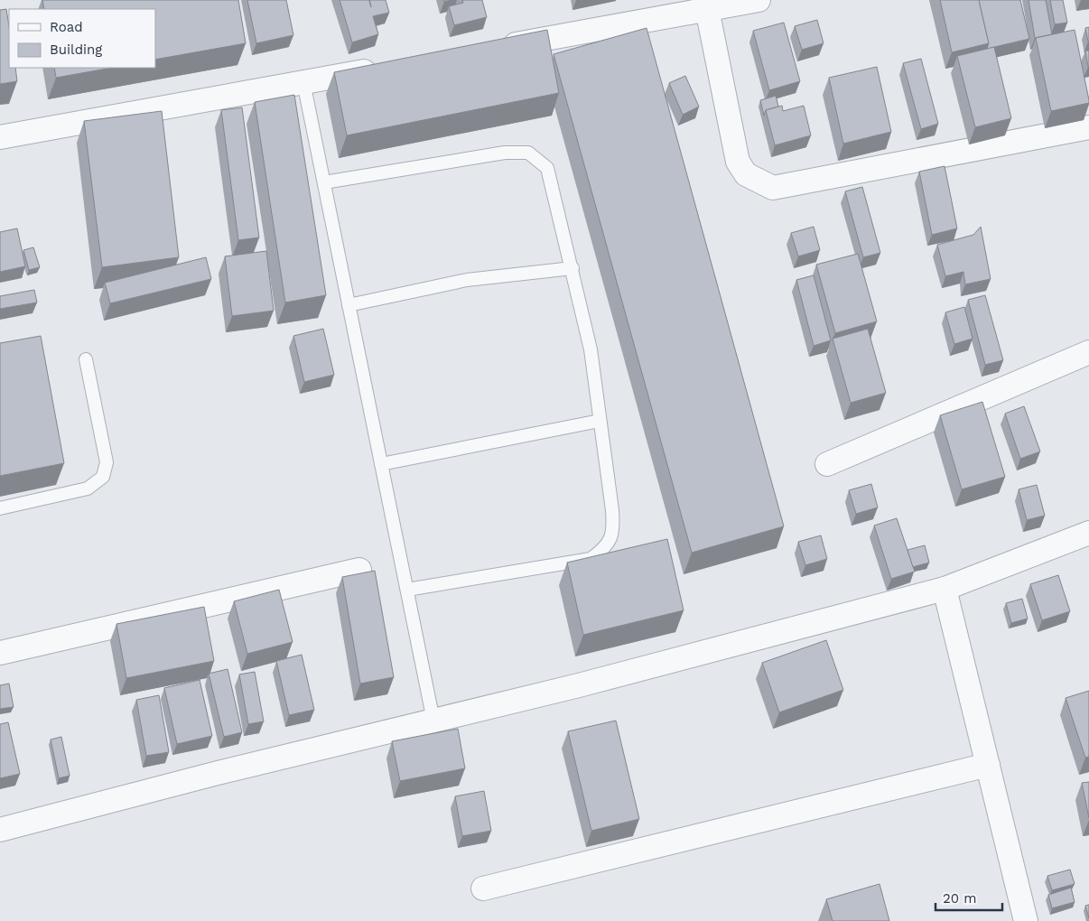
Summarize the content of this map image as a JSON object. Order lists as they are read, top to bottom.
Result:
{
  "legend": ["Road", "Building"],
  "scale_bar": "20 m"
}
